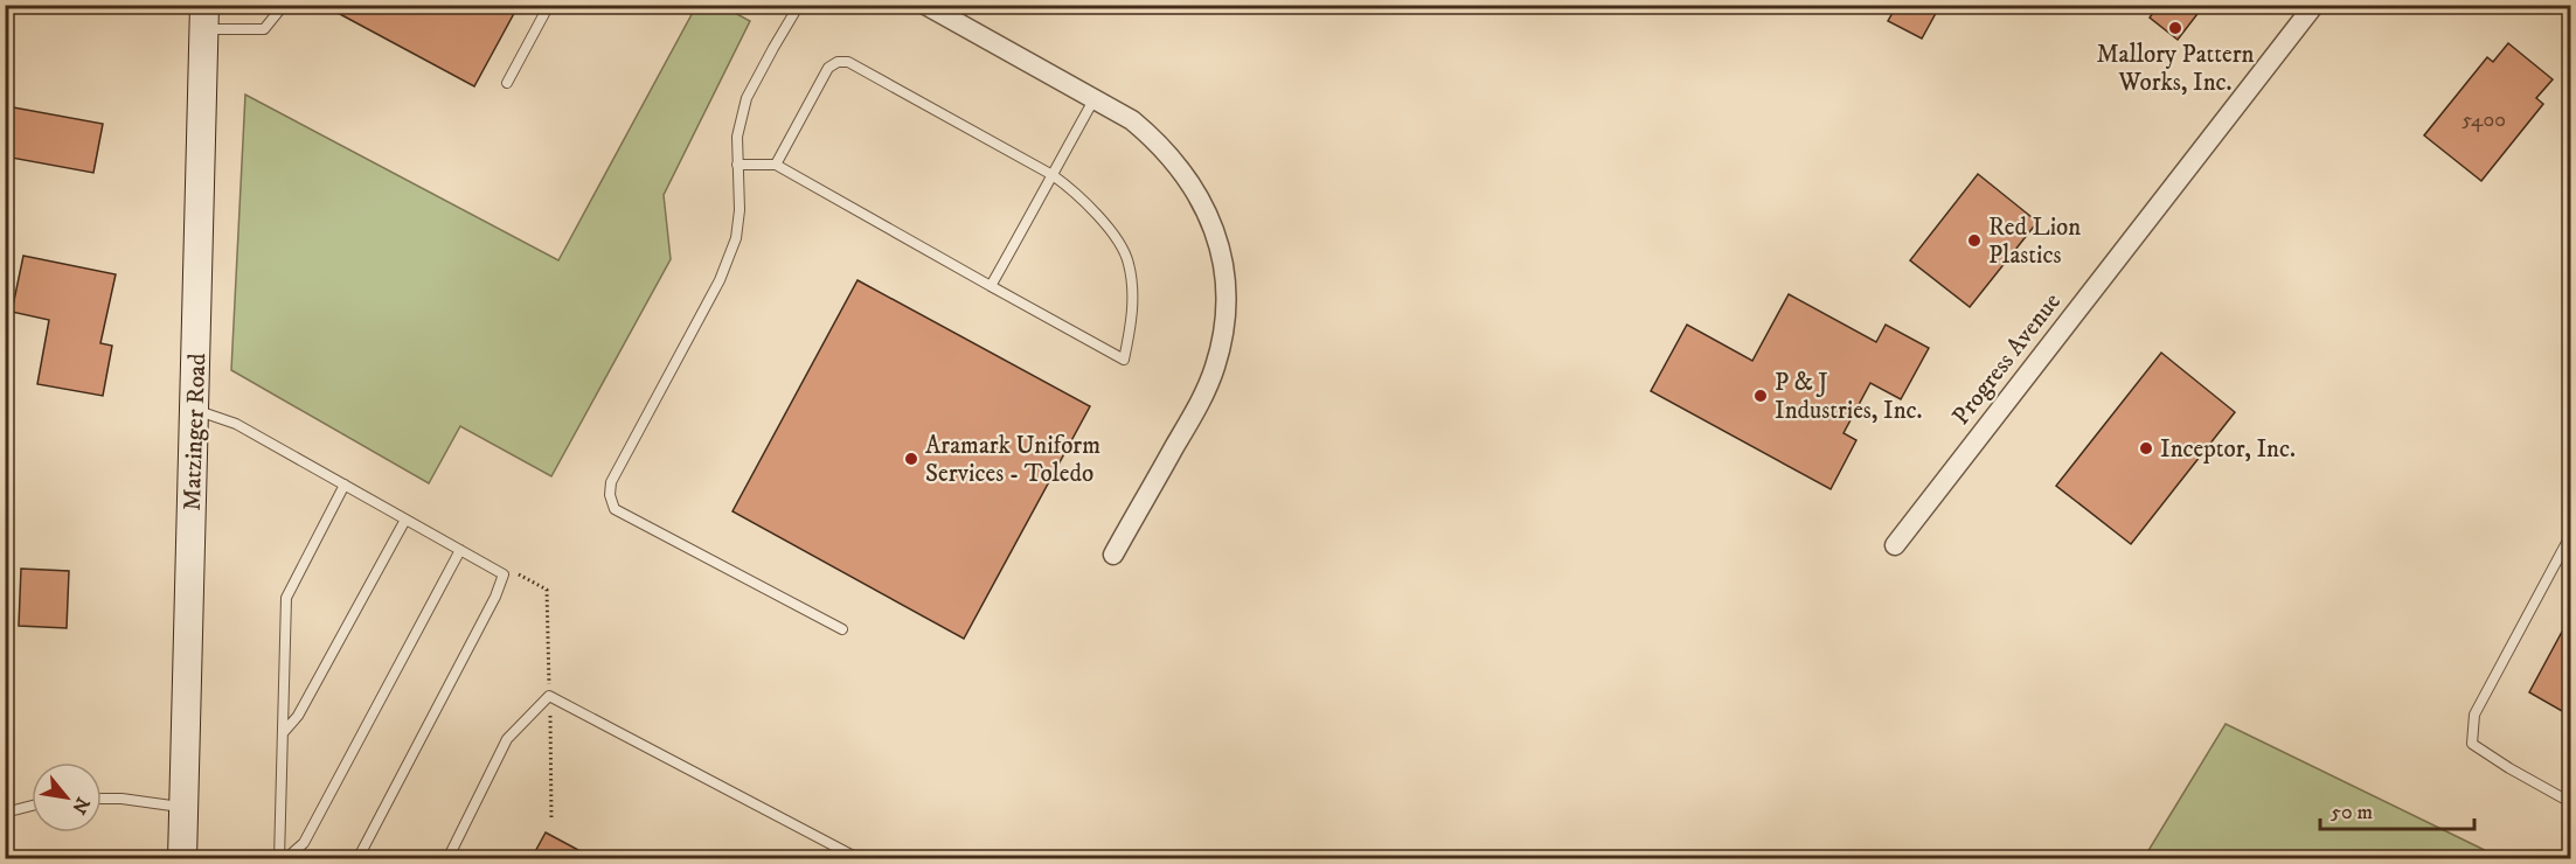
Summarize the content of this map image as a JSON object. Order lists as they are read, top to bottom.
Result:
{
  "streets": {
    "street": ["Progress Avenue", "Matzinger Road"]
  },
  "places": [
    "Mallory Pattern Works, Inc.",
    "Red Lion Plastics",
    "P & J Industries, Inc.",
    "Inceptor, Inc.",
    "Aramark Uniform Services - Toledo"
  ],
  "house_numbers": ["5400"],
  "scale_bar": "50 m",
  "north": "bottom right"
}
